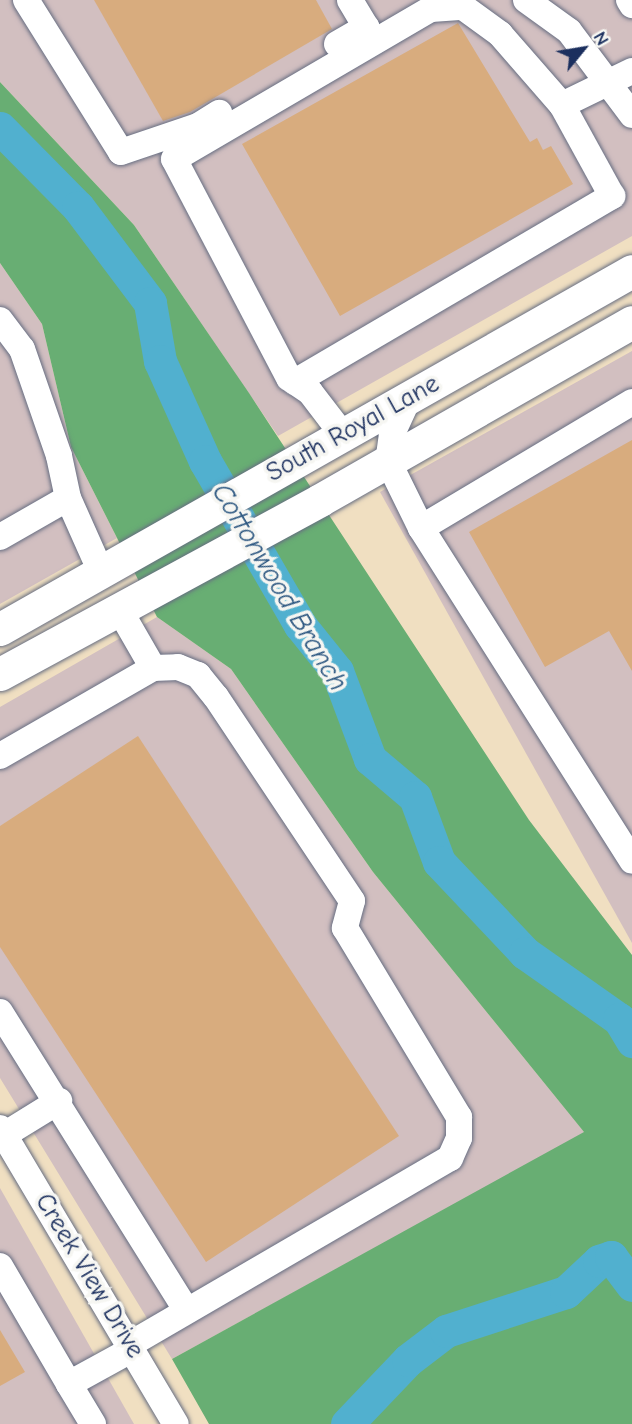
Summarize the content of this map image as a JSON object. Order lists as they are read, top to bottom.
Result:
{
  "streets": {
    "main road": ["South Royal Lane"],
    "street": ["Creek View Drive"]
  },
  "water": ["Cottonwood Branch"],
  "north": "top right"
}
